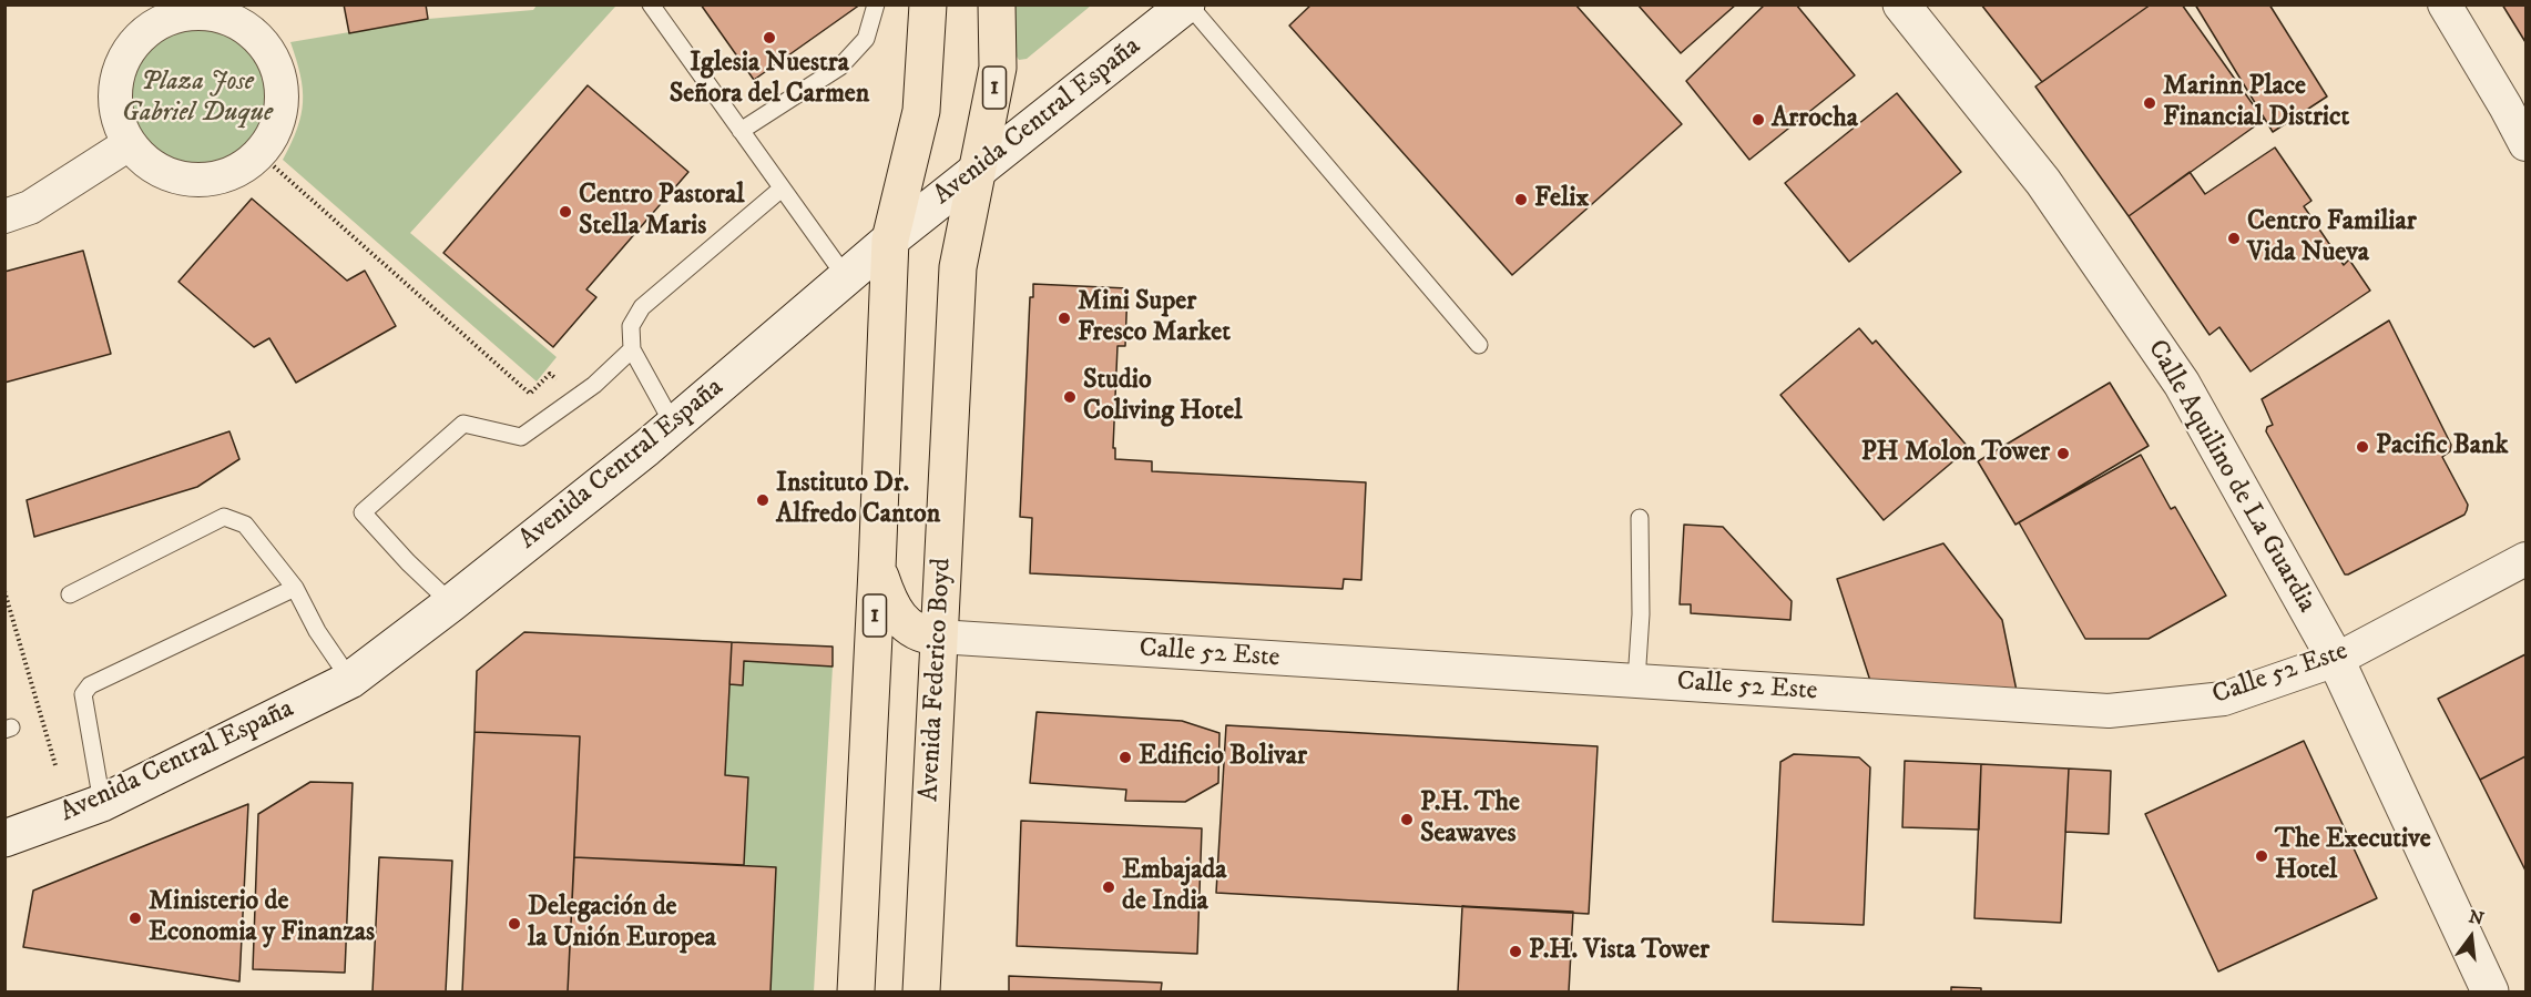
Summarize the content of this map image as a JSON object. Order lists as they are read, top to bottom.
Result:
{
  "streets": {
    "main road": [
      "1",
      "Avenida Central España",
      "Calle Aquilino de La Guardia",
      "Avenida Federico Boyd"
    ],
    "street": ["Calle 52 Este"]
  },
  "crossings": [
    ["1", "Avenida Central España"],
    ["1", "Avenida Federico Boyd"],
    ["Avenida Central España", "Avenida Federico Boyd"],
    ["Calle Aquilino de La Guardia", "Calle 52 Este"],
    ["Calle 52 Este", "Avenida Federico Boyd"]
  ],
  "parks": ["Plaza Jose Gabriel Duque"],
  "places": [
    "Iglesia Nuestra Señora del Carmen",
    "Marinn Place Financial District",
    "Arrocha",
    "Felix",
    "Centro Pastoral Stella Maris",
    "Centro Familiar Vida Nueva",
    "Mini Super Fresco Market",
    "Studio Coliving Hotel",
    "Pacific Bank",
    "PH Molon Tower",
    "Instituto Dr. Alfredo Canton",
    "Edificio Bolivar",
    "P.H. The Seawaves",
    "The Executive Hotel",
    "Embajada de India",
    "Ministerio de Economia y Finanzas",
    "Delegación de la Unión Europea",
    "P.H. Vista Tower"
  ],
  "north": "top"
}
